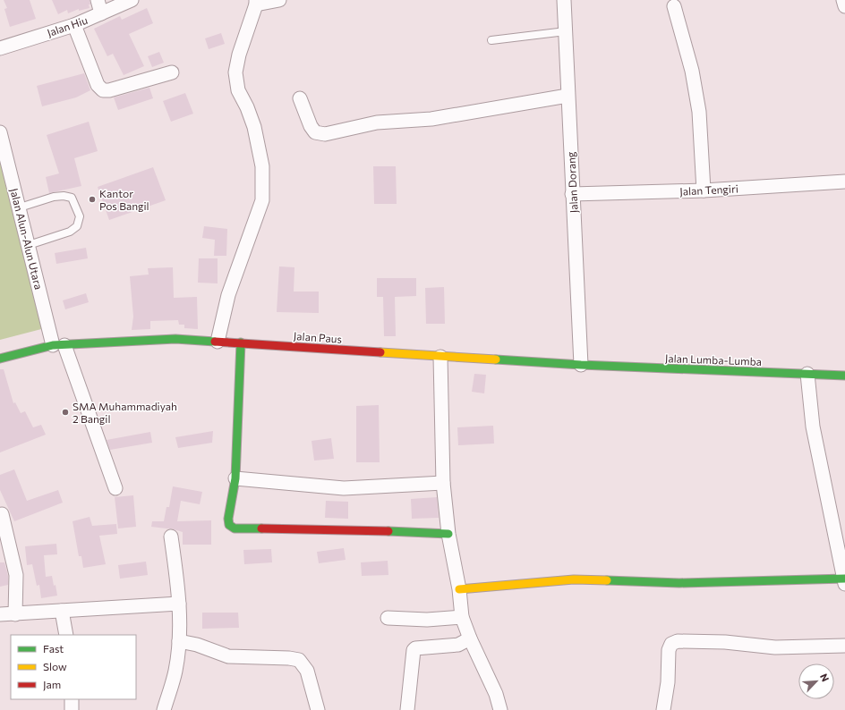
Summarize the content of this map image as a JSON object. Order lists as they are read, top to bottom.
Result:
{
  "streets": {
    "main road": ["Jalan Paus", "Jalan Lumba-Lumba"],
    "street": [
      "Jalan Hiu",
      "Jalan Dorang",
      "Jalan Tengiri",
      "Jalan Alun-Alun Utara"
    ]
  },
  "crossings": [
    ["Jalan Dorang", "Jalan Tengiri"],
    ["Jalan Dorang", "Jalan Paus"],
    ["Jalan Dorang", "Jalan Lumba-Lumba"],
    ["Jalan Alun-Alun Utara", "Jalan Paus"],
    ["Jalan Paus", "Jalan Lumba-Lumba"]
  ],
  "places": ["Kantor Pos Bangil", "SMA Muhammadiyah 2 Bangil"],
  "legend": ["Fast", "Slow", "Jam"],
  "north": "top right"
}
